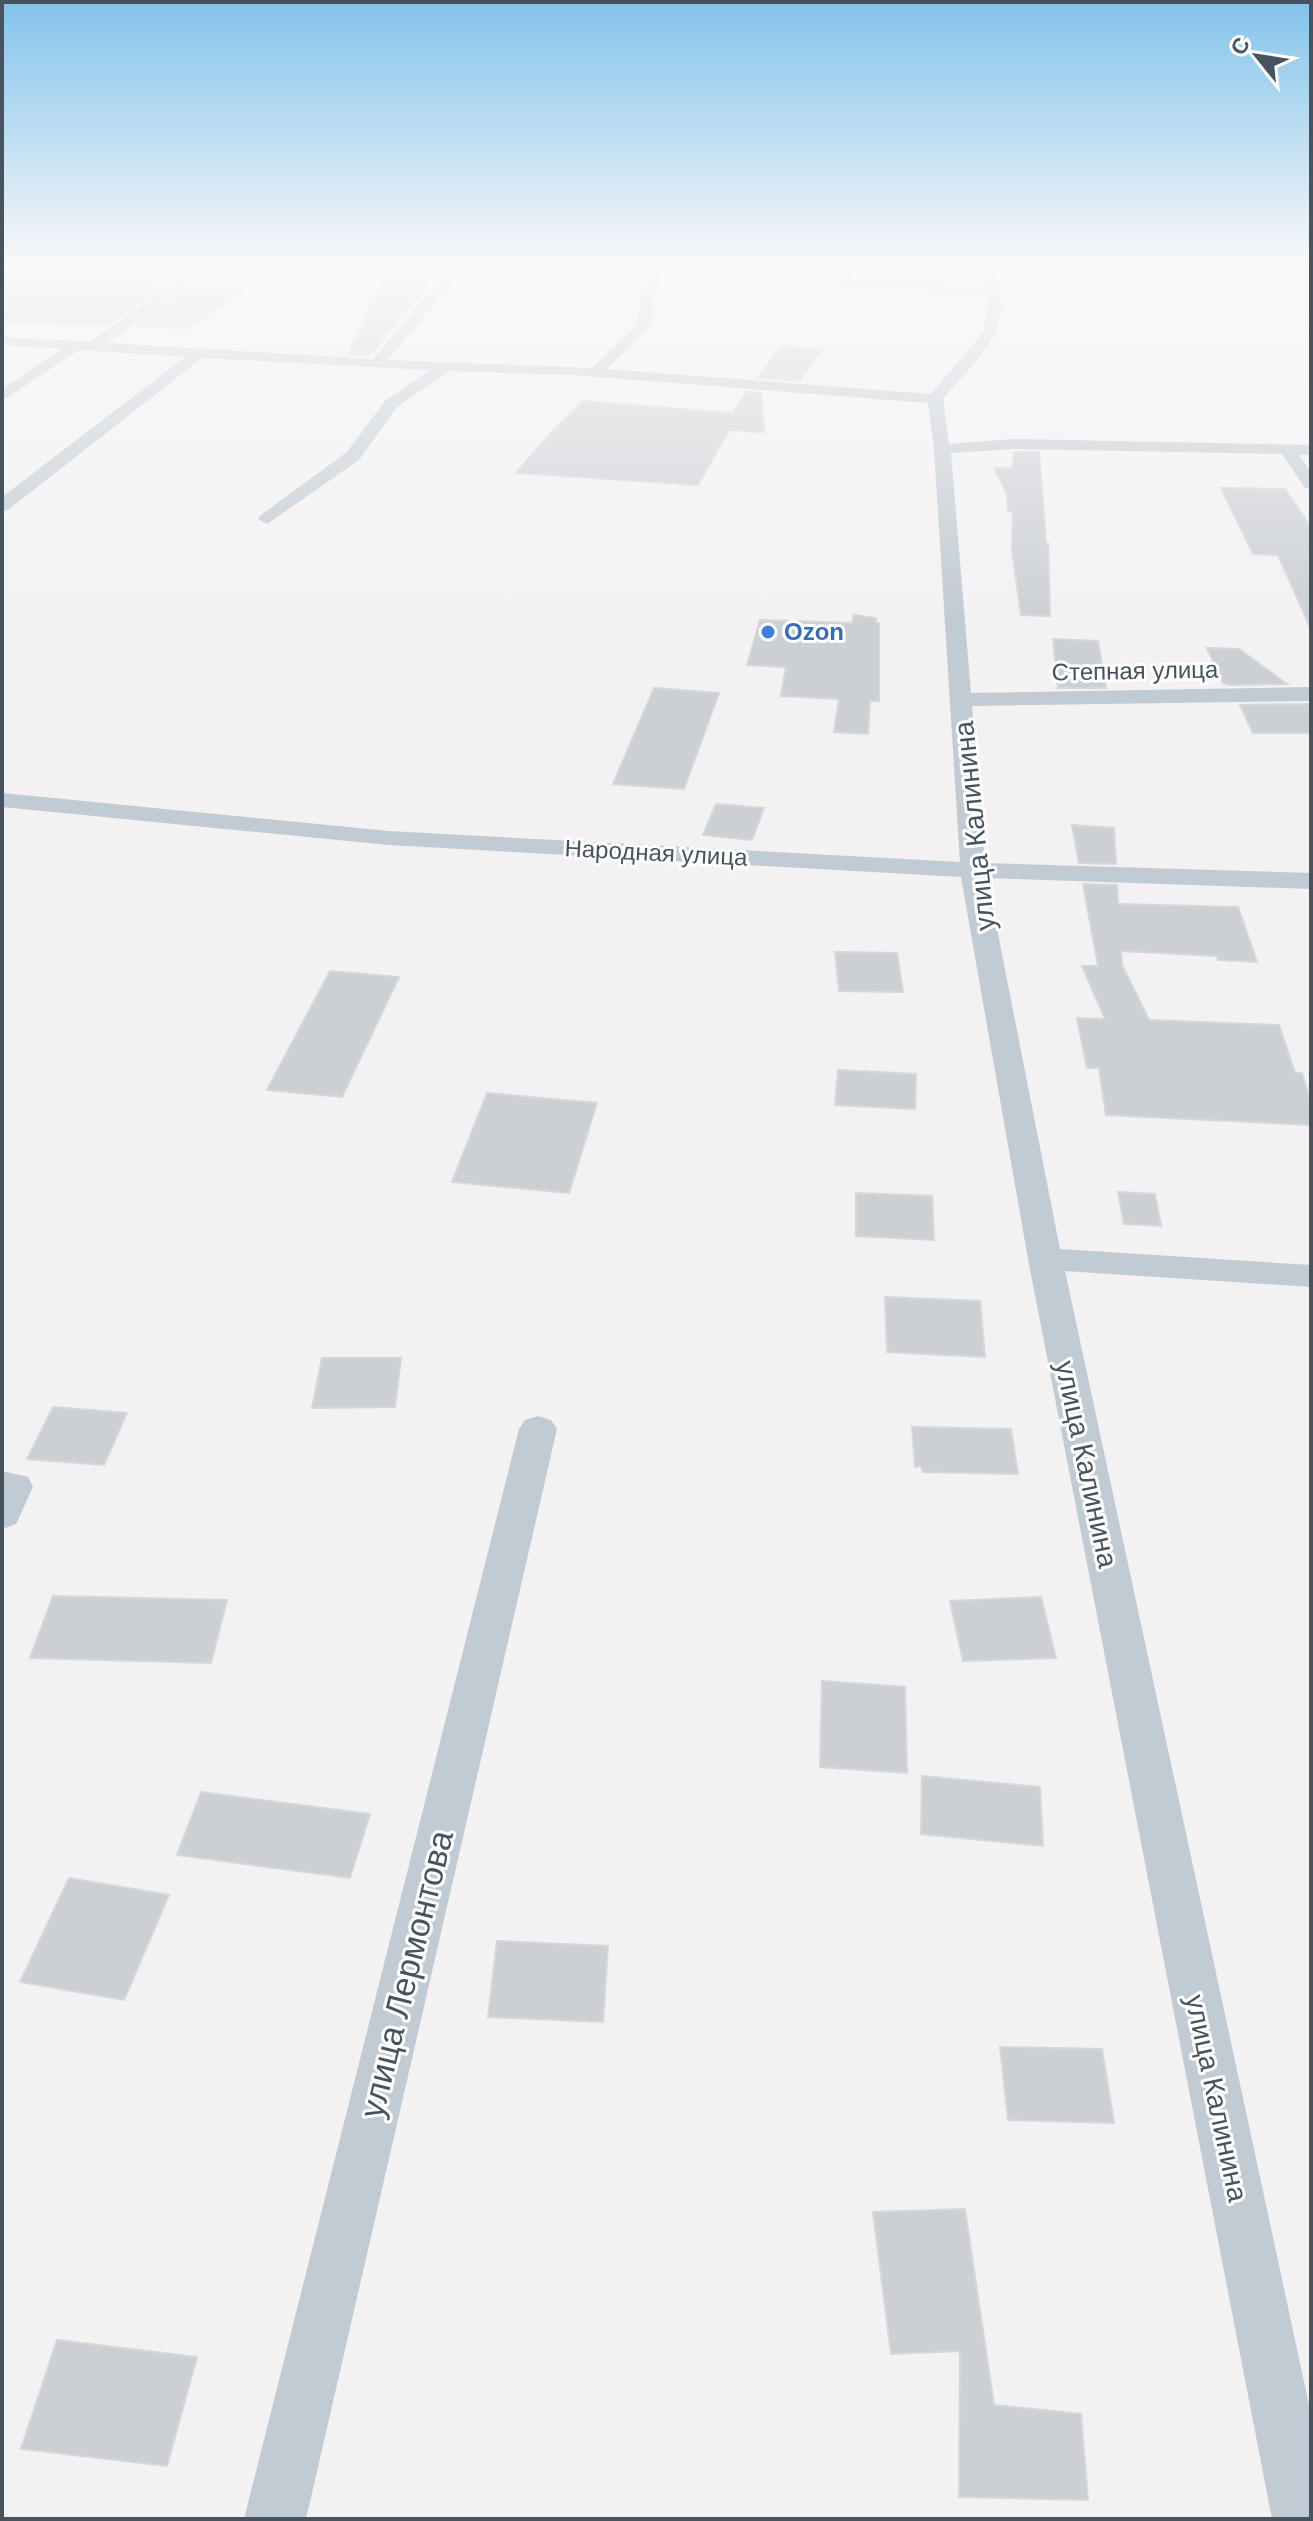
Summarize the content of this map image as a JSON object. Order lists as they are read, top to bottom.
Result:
{
  "streets": {
    "street": [
      "Степная улица",
      "улица Калинина",
      "Народная улица",
      "улица Лермонтова"
    ]
  },
  "crossings": [
    ["Степная улица", "улица Калинина"],
    ["улица Калинина", "Народная улица"]
  ],
  "places": ["Ozon"],
  "north": "top left"
}
